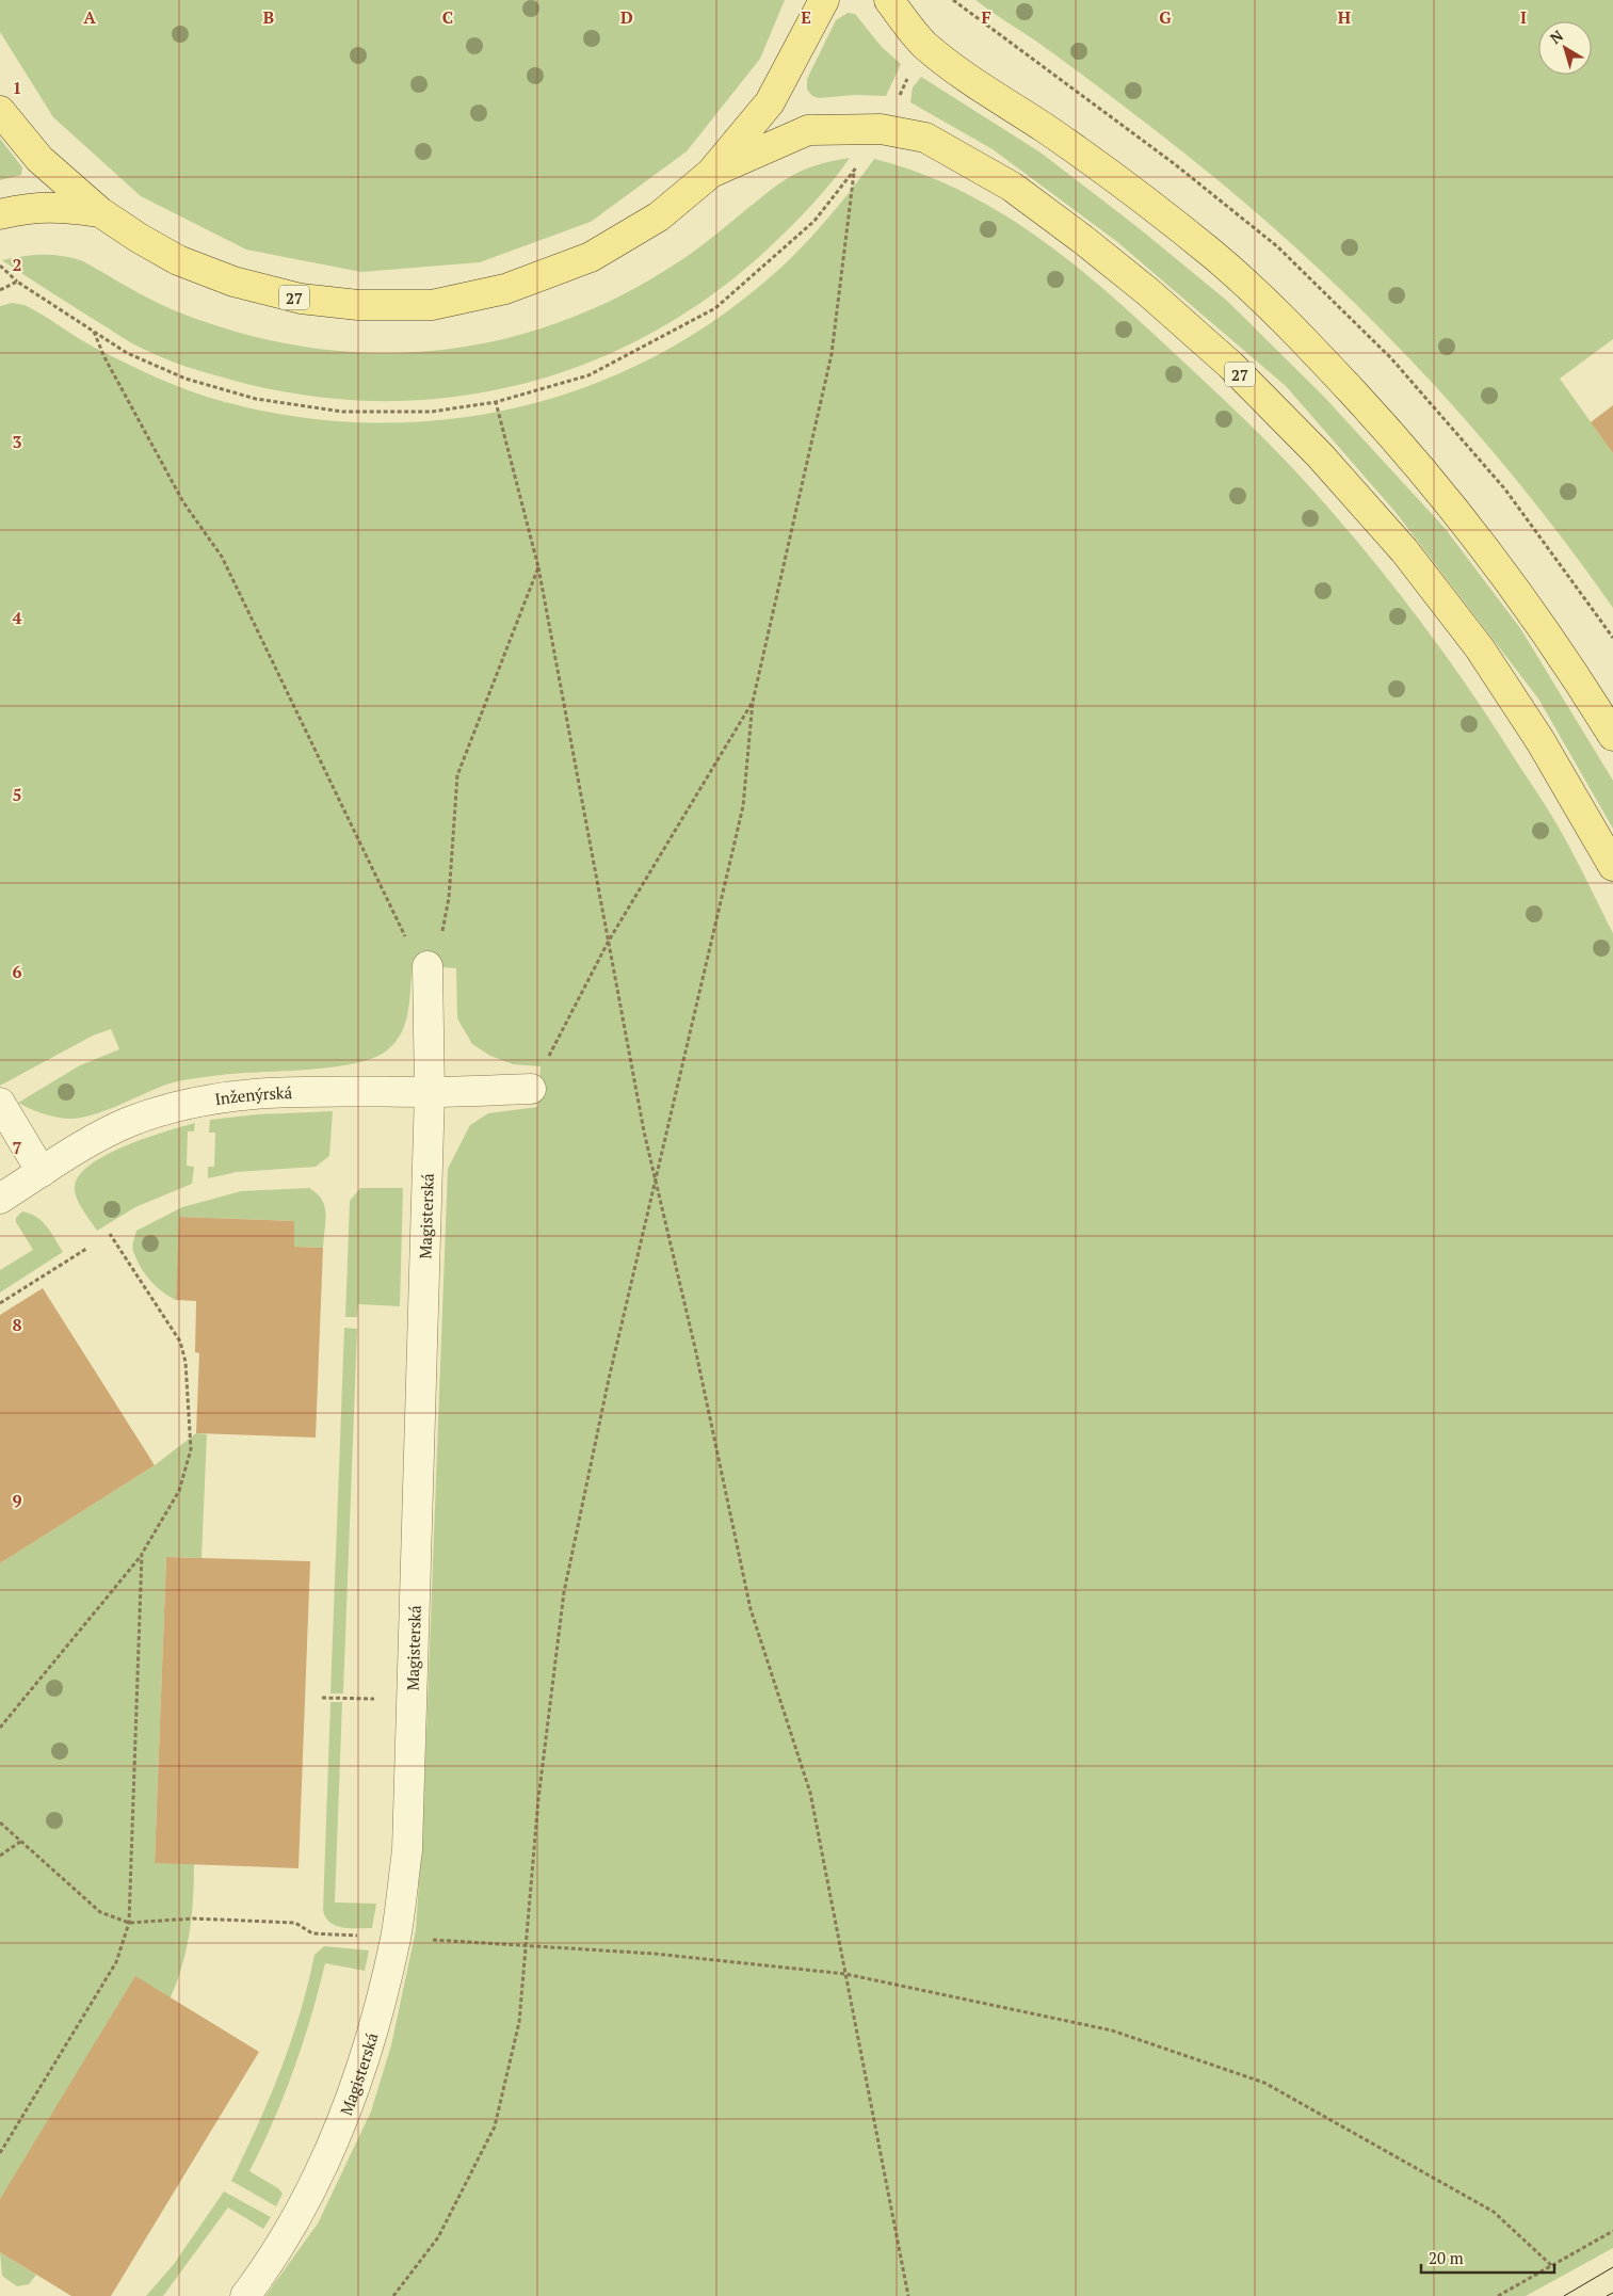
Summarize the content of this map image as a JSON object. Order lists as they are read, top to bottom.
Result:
{
  "streets": {
    "main road": ["27"],
    "street": ["Inženýrská", "Magisterská"]
  },
  "crossings": [
    ["Inženýrská", "Magisterská"]
  ],
  "scale_bar": "20 m",
  "north": "top left",
  "grid": {
    "columns": [
      "A",
      "B",
      "C",
      "D",
      "E",
      "F",
      "G",
      "H",
      "I"
    ],
    "rows": [
      "1",
      "2",
      "3",
      "4",
      "5",
      "6",
      "7",
      "8",
      "9"
    ]
  }
}
